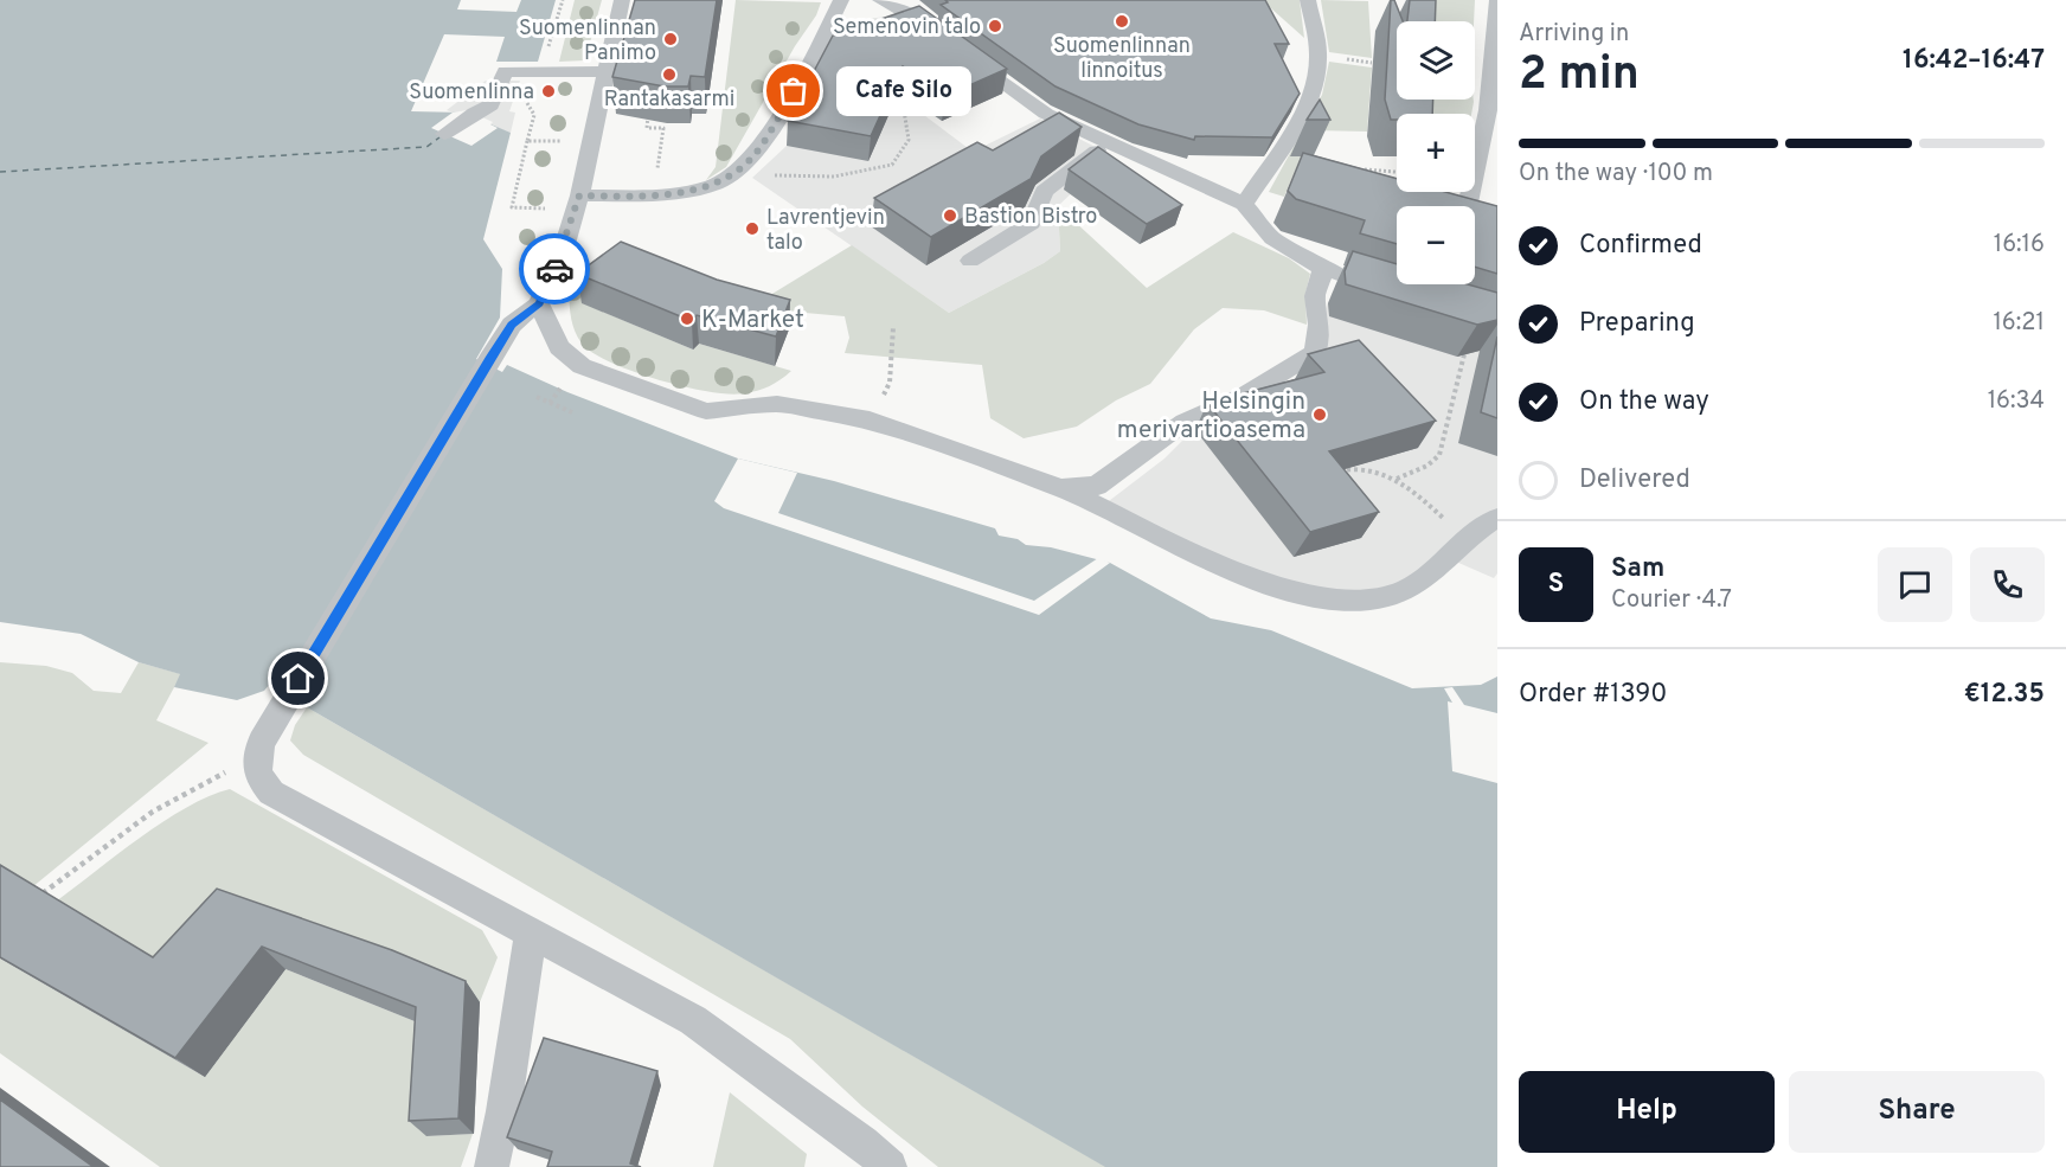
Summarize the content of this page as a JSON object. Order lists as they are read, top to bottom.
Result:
{
  "places": [
    "Suomenlinnan linnoitus",
    "Semenovin talo",
    "Suomenlinnan Panimo",
    "Rantakasarmi",
    "Suomenlinna",
    "Cafe Silo",
    "Bastion Bistro",
    "Lavrentjevin talo",
    "K-Market",
    "Helsingin merivartioasema"
  ],
  "page": {
    "heading": ["2 min", "Arriving in", "16:42–16:47"],
    "panel": [
      "Sam",
      "Courier · 4.7",
      "Order #1390",
      "€12.35"
    ],
    "map_buttons": ["+", "−"],
    "bubble": "Cafe Silo",
    "bar": "On the way · 100 m",
    "list": [
      ["Confirmed", "16:16"],
      ["Preparing", "16:21"],
      ["On the way", "16:34"],
      "Delivered"
    ],
    "round": "S",
    "buttons": ["Help", "Share"]
  }
}
